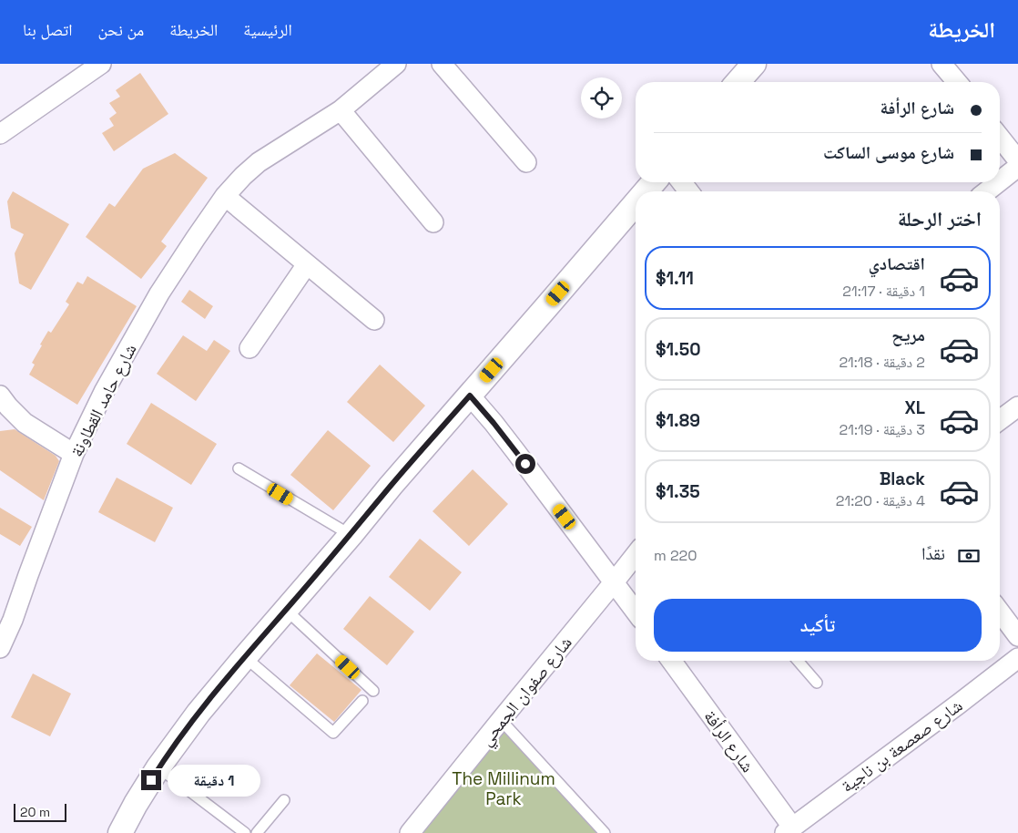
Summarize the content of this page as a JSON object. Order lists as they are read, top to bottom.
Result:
{
  "streets": {
    "street": [
      "شارع حامد القطاونة",
      "شارع صفوان الجمحي",
      "شارع الرأفة",
      "شارع صعصعة بن ناجية"
    ]
  },
  "crossings": [
    ["شارع الرأفة", "شارع صعصعة بن ناجية"]
  ],
  "parks": ["The Millinum Park"],
  "scale_bar": "20 m",
  "page": {
    "header": "الخريطة",
    "nav": [
      "الرئيسية",
      "الخريطة",
      "من نحن",
      "اتصل بنا"
    ],
    "banner": ["شارع الرأفة", "شارع موسى الساكت"],
    "heading": "اختر الرحلة",
    "list": [
      {
        "name": "اقتصادي",
        "note": "1 دقيقة · 21:17",
        "value": "$1.11"
      },
      {
        "name": "مريح",
        "note": "2 دقيقة · 21:18",
        "value": "$1.50"
      },
      {
        "name": "XL",
        "note": "3 دقيقة · 21:19",
        "value": "$1.89"
      },
      {
        "name": "Black",
        "note": "4 دقيقة · 21:20",
        "value": "$1.35"
      }
    ],
    "pay": ["نقدًا", "220 m"],
    "buttons": "تأكيد",
    "bubble": "1 دقيقة",
    "scale": "20 m"
  }
}
